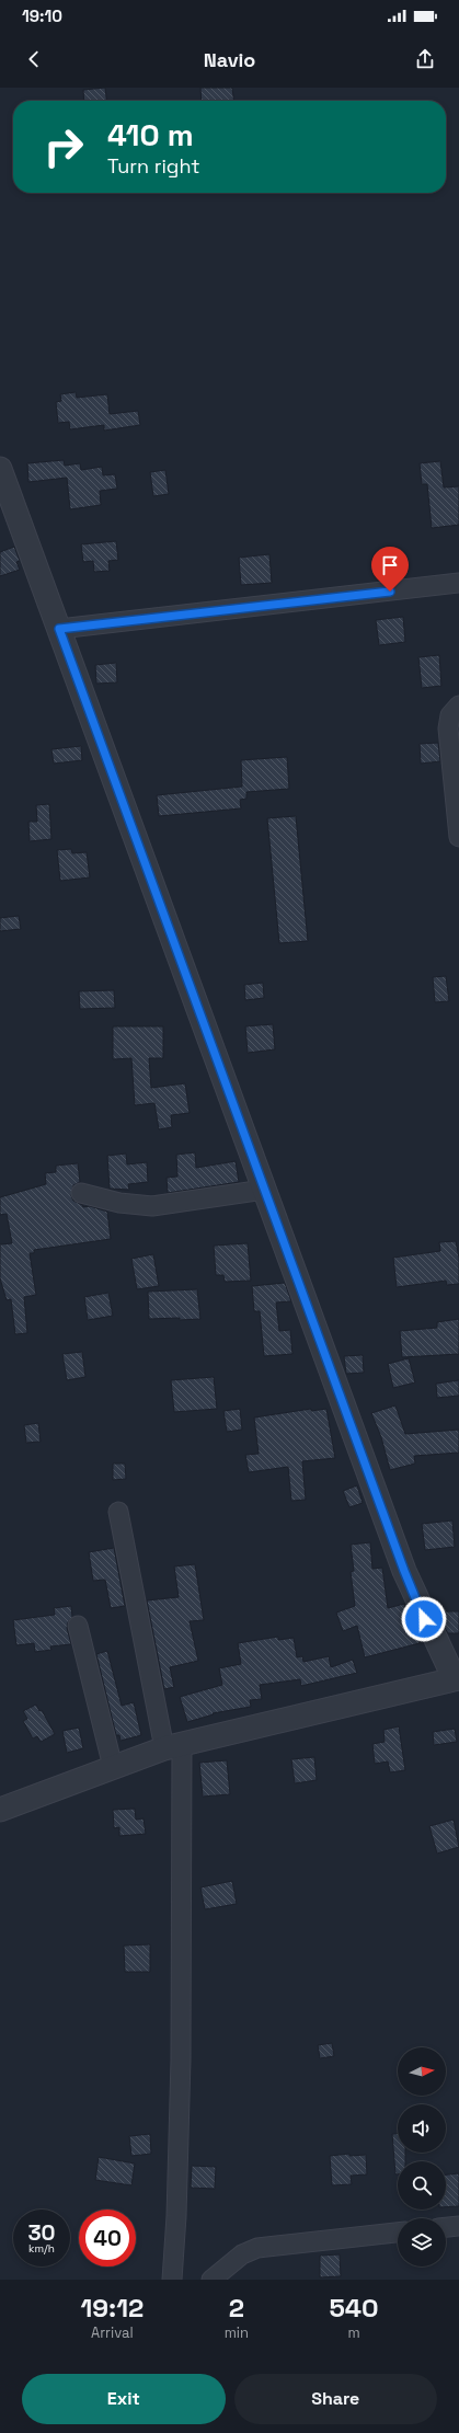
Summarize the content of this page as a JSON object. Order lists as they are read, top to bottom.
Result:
{
  "north": "right",
  "page": {
    "status": "19:10",
    "header": "Navio",
    "turn": ["410 m", "Turn right"],
    "speed": "30 km/h",
    "limit": "40",
    "eta": [
      "19:12",
      "Arrival",
      "2",
      "min",
      "540",
      "m"
    ],
    "buttons": ["Exit", "Share"]
  }
}
